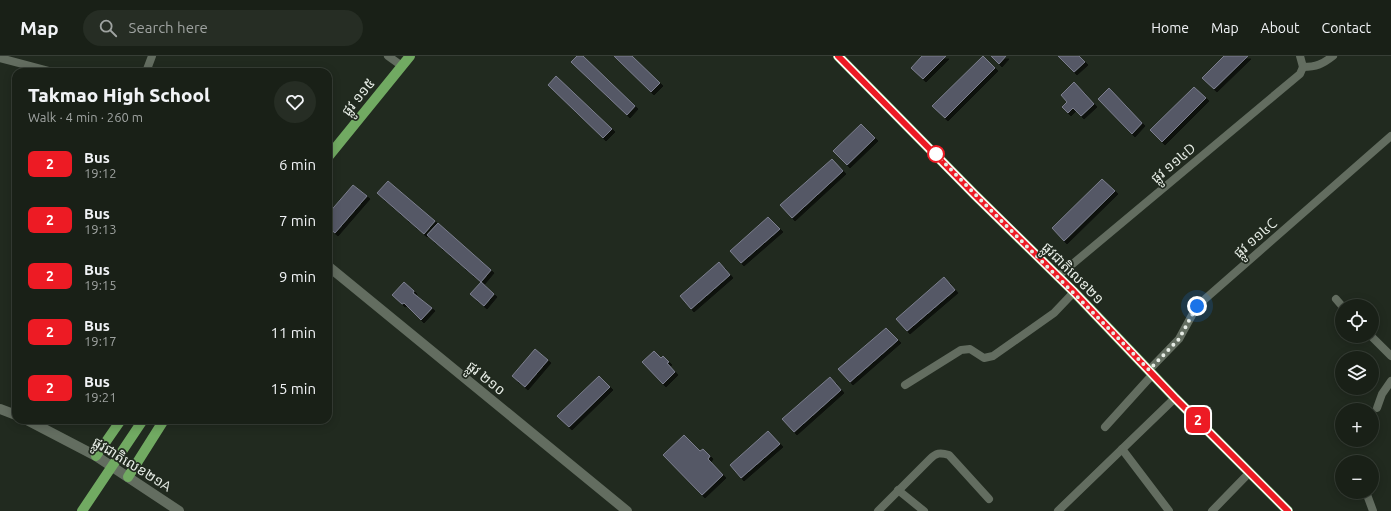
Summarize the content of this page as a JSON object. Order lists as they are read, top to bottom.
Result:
{
  "streets": {
    "main road": ["ផ្លូវ ១១៥", "ផ្លូវជាតិលេខ២១"],
    "street": [
      "ផ្លូវ ១១៤D",
      "ផ្លូវ ១១៤C",
      "ផ្លូវ ២១០",
      "ផ្លូវជាតិលេខ២១A"
    ]
  },
  "crossings": [
    ["ផ្លូវ ១១៤D", "ផ្លូវជាតិលេខ២១"],
    ["ផ្លូវ ១១៤C", "ផ្លូវជាតិលេខ២១"]
  ],
  "lines": ["bus line 2"],
  "page": {
    "header": "Map",
    "search": "Search here",
    "nav": [
      "Home",
      "Map",
      "About",
      "Contact"
    ],
    "on_map": "2",
    "heading": ["Takmao High School", "Walk · 4 min · 260 m"],
    "list": [
      {
        "mark": "2",
        "name": "Bus",
        "note": "19:12",
        "value": "6 min"
      },
      {
        "mark": "2",
        "name": "Bus",
        "note": "19:13",
        "value": "7 min"
      },
      {
        "mark": "2",
        "name": "Bus",
        "note": "19:15",
        "value": "9 min"
      },
      {
        "mark": "2",
        "name": "Bus",
        "note": "19:17",
        "value": "11 min"
      },
      {
        "mark": "2",
        "name": "Bus",
        "note": "19:21",
        "value": "15 min"
      }
    ],
    "map_buttons": ["+", "−"]
  }
}
